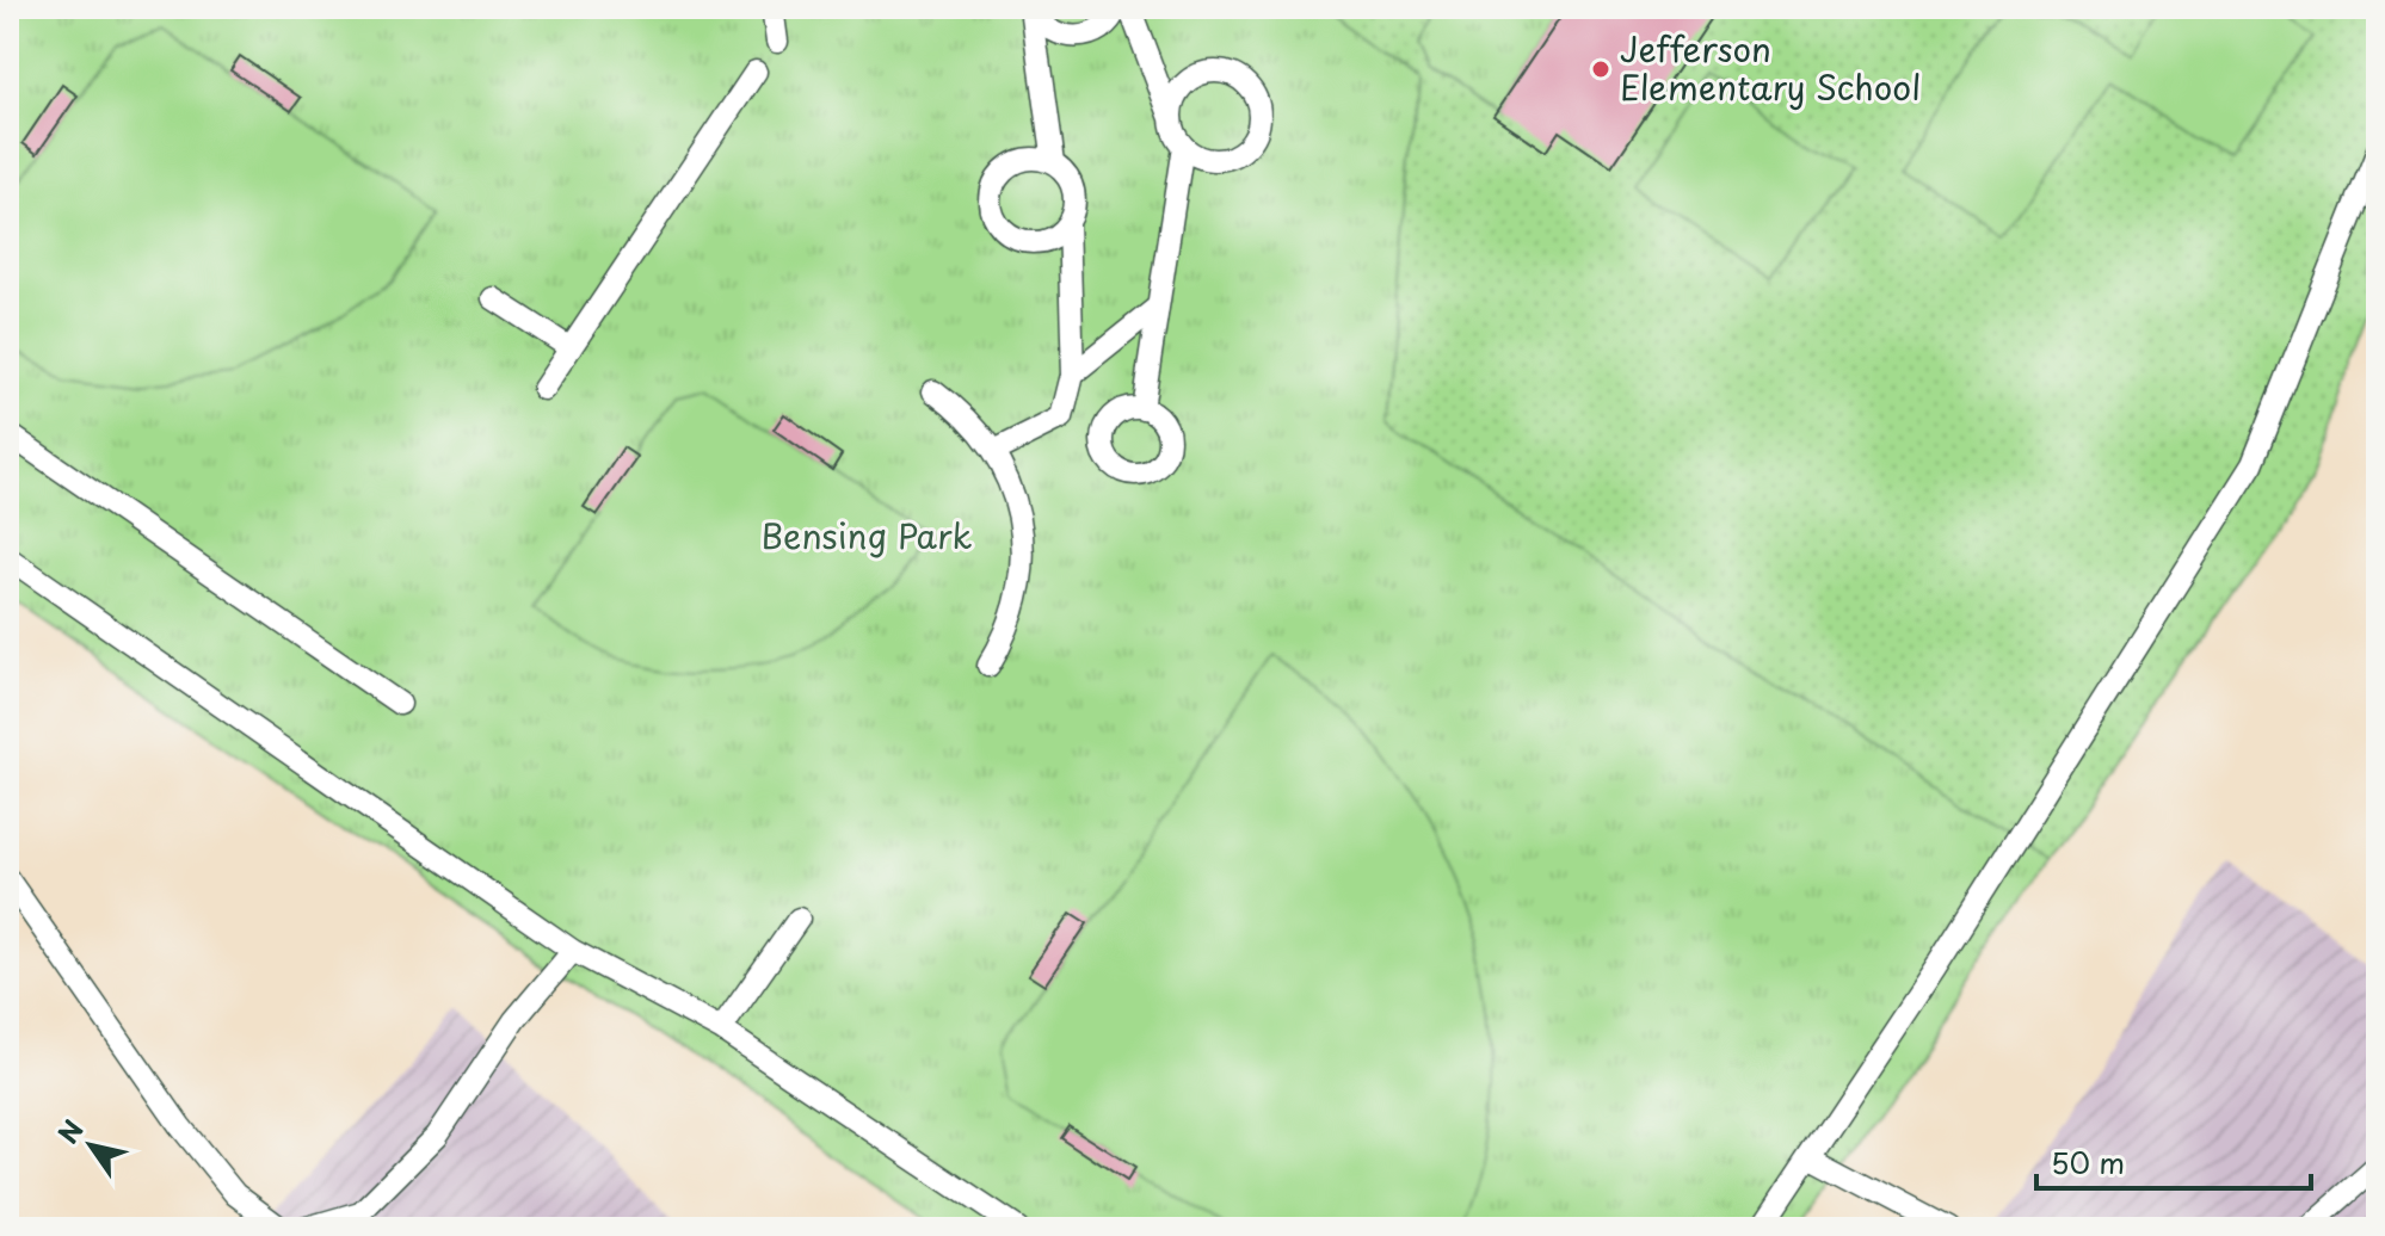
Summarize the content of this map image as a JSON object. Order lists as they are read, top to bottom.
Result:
{
  "parks": ["Bensing Park"],
  "places": ["Jefferson Elementary School"],
  "scale_bar": "50 m",
  "north": "top left"
}
